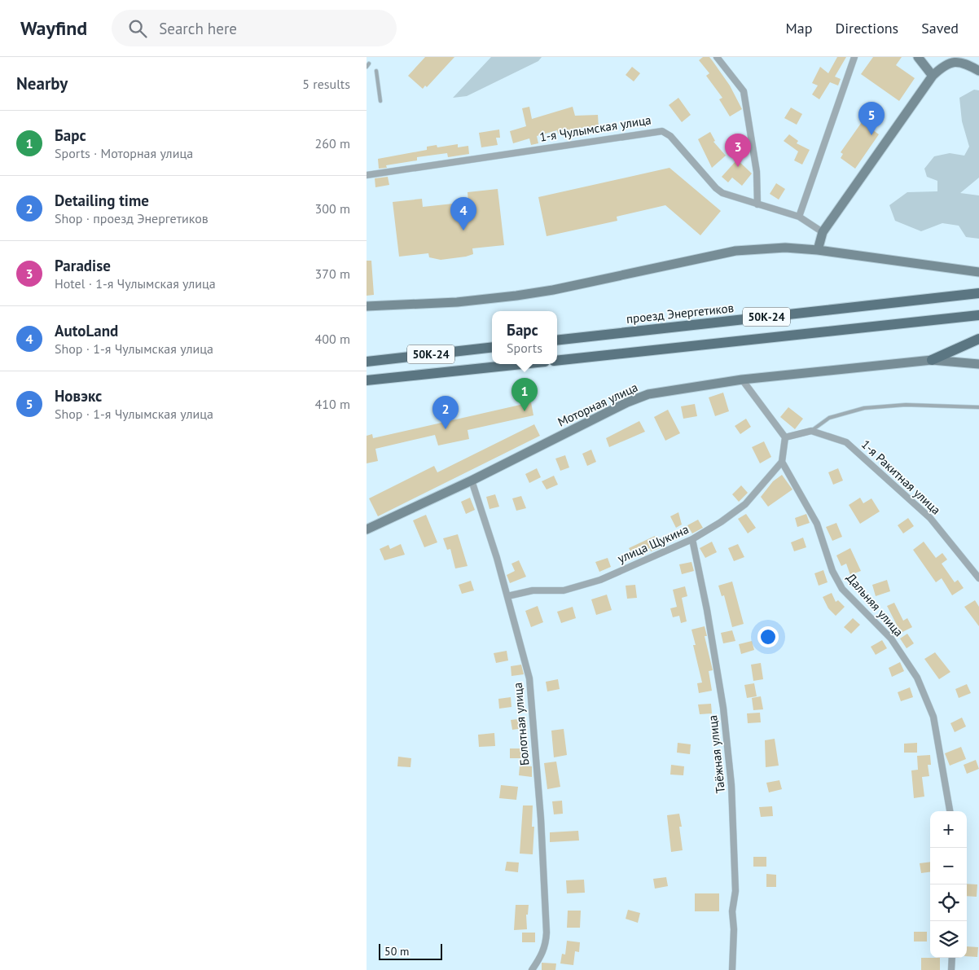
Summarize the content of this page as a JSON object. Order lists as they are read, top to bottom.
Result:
{
  "streets": {
    "main road": ["проезд Энергетиков", "50К-24"],
    "street": [
      "1-я Чулымская улица",
      "Моторная улица",
      "1-я Ракитная улица",
      "улица Щукина",
      "Дальняя улица",
      "Болотная улица",
      "Таёжная улица"
    ]
  },
  "crossings": [
    ["Моторная улица", "Болотная улица"],
    ["улица Щукина", "Дальняя улица"],
    ["улица Щукина", "Болотная улица"],
    ["улица Щукина", "Таёжная улица"]
  ],
  "scale_bar": "50 m",
  "page": {
    "header": "Wayfind",
    "search": "Search here",
    "nav": ["Map", "Directions", "Saved"],
    "heading": ["Nearby", "5 results"],
    "pins": [
      "5",
      "3",
      "4",
      "1",
      "2"
    ],
    "list": [
      {
        "mark": "1",
        "name": "Барс",
        "note": "Sports · Моторная улица",
        "value": "260 m"
      },
      {
        "mark": "2",
        "name": "Detailing time",
        "note": "Shop · проезд Энергетиков",
        "value": "300 m"
      },
      {
        "mark": "3",
        "name": "Paradise",
        "note": "Hotel · 1-я Чулымская улица",
        "value": "370 m"
      },
      {
        "mark": "4",
        "name": "AutoLand",
        "note": "Shop · 1-я Чулымская улица",
        "value": "400 m"
      },
      {
        "mark": "5",
        "name": "Новэкс",
        "note": "Shop · 1-я Чулымская улица",
        "value": "410 m"
      }
    ],
    "popup": ["Барс", "Sports"],
    "map_buttons": ["+", "−"],
    "scale": "50 m"
  }
}
